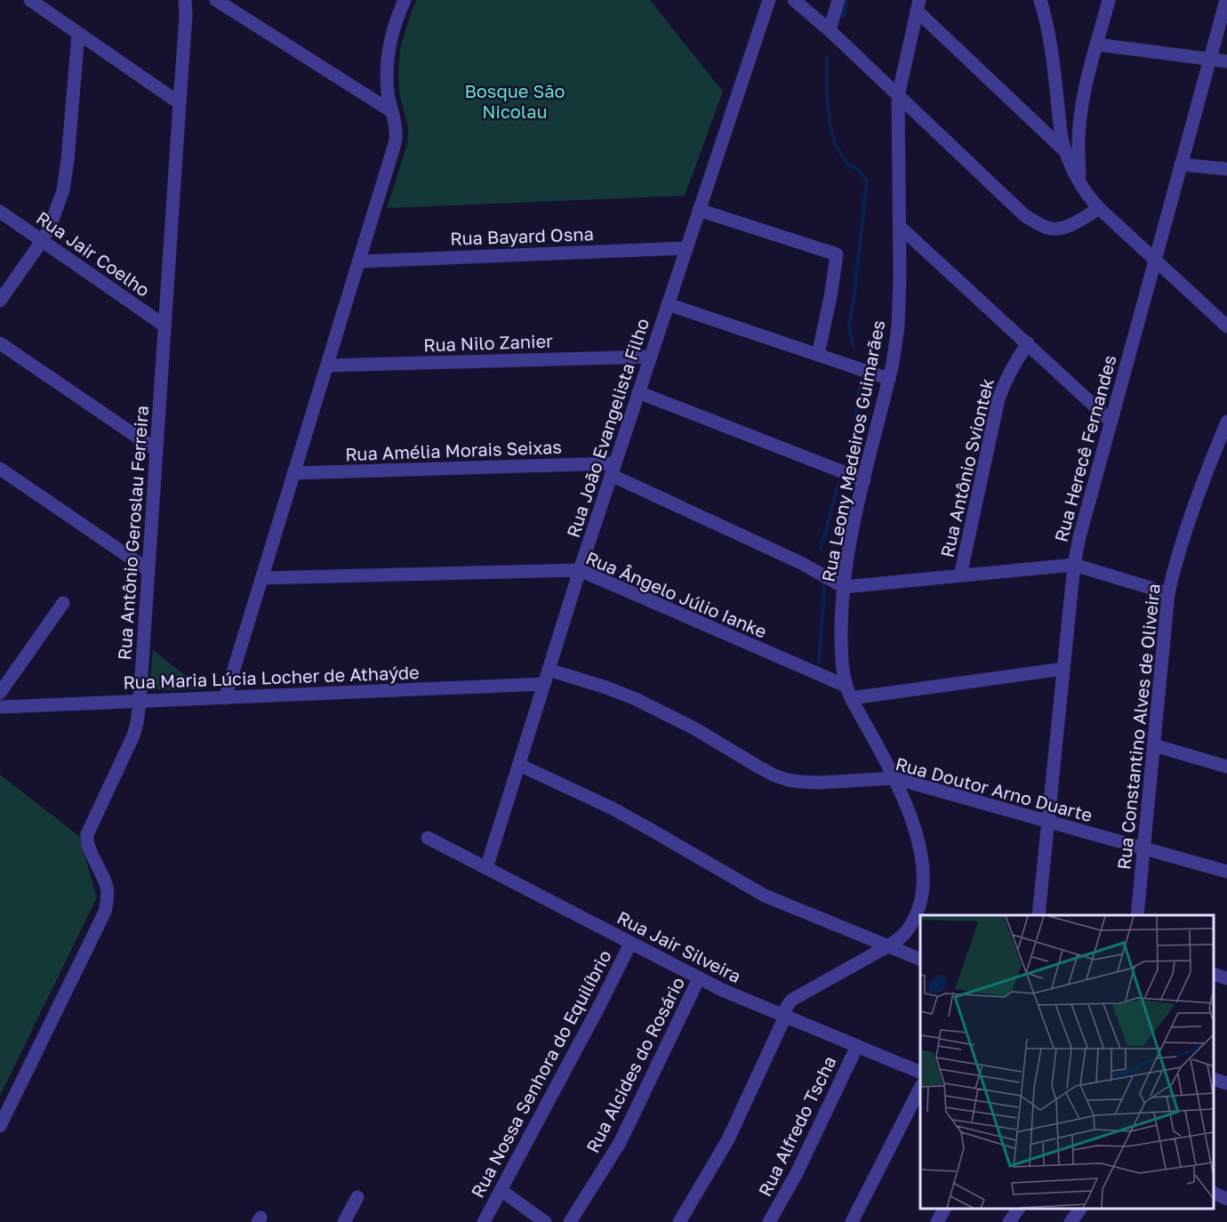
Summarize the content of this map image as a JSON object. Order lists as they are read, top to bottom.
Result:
{
  "streets": {
    "street": [
      "Rua Bayard Osna",
      "Rua Jair Coelho",
      "Rua Nilo Zanier",
      "Rua João Evangelista Filho",
      "Rua Herecê Fernandes",
      "Rua Amélia Morais Seixas",
      "Rua Leony Medeiros Guimarães",
      "Rua Antônio Sviontek",
      "Rua Antônio Geroslau Ferreira",
      "Rua Ângelo Júlio Ianke",
      "Rua Maria Lúcia Locher de Athaýde",
      "Rua Constantino Alves de Oliveira",
      "Rua Doutor Arno Duarte",
      "Rua Jair Silveira",
      "Rua Alcides do Rosário",
      "Rua Nossa Senhora do Equilíbrio",
      "Rua Alfredo Tscha"
    ]
  },
  "crossings": [
    ["Rua Bayard Osna", "Rua João Evangelista Filho"],
    ["Rua Jair Coelho", "Rua Antônio Geroslau Ferreira"],
    ["Rua Nilo Zanier", "Rua João Evangelista Filho"],
    ["Rua João Evangelista Filho", "Rua Amélia Morais Seixas"],
    ["Rua João Evangelista Filho", "Rua Ângelo Júlio Ianke"],
    ["Rua João Evangelista Filho", "Rua Maria Lúcia Locher de Athaýde"],
    ["Rua João Evangelista Filho", "Rua Doutor Arno Duarte"],
    ["Rua João Evangelista Filho", "Rua Jair Silveira"],
    ["Rua Herecê Fernandes", "Rua Doutor Arno Duarte"],
    ["Rua Amélia Morais Seixas", "Rua Leony Medeiros Guimarães"],
    ["Rua Leony Medeiros Guimarães", "Rua Ângelo Júlio Ianke"],
    ["Rua Leony Medeiros Guimarães", "Rua Doutor Arno Duarte"],
    ["Rua Leony Medeiros Guimarães", "Rua Jair Silveira"],
    ["Rua Antônio Geroslau Ferreira", "Rua Maria Lúcia Locher de Athaýde"],
    ["Rua Constantino Alves de Oliveira", "Rua Doutor Arno Duarte"],
    ["Rua Jair Silveira", "Rua Alcides do Rosário"],
    ["Rua Jair Silveira", "Rua Nossa Senhora do Equilíbrio"],
    ["Rua Jair Silveira", "Rua Alfredo Tscha"]
  ],
  "parks": ["Bosque São Nicolau"]
}
